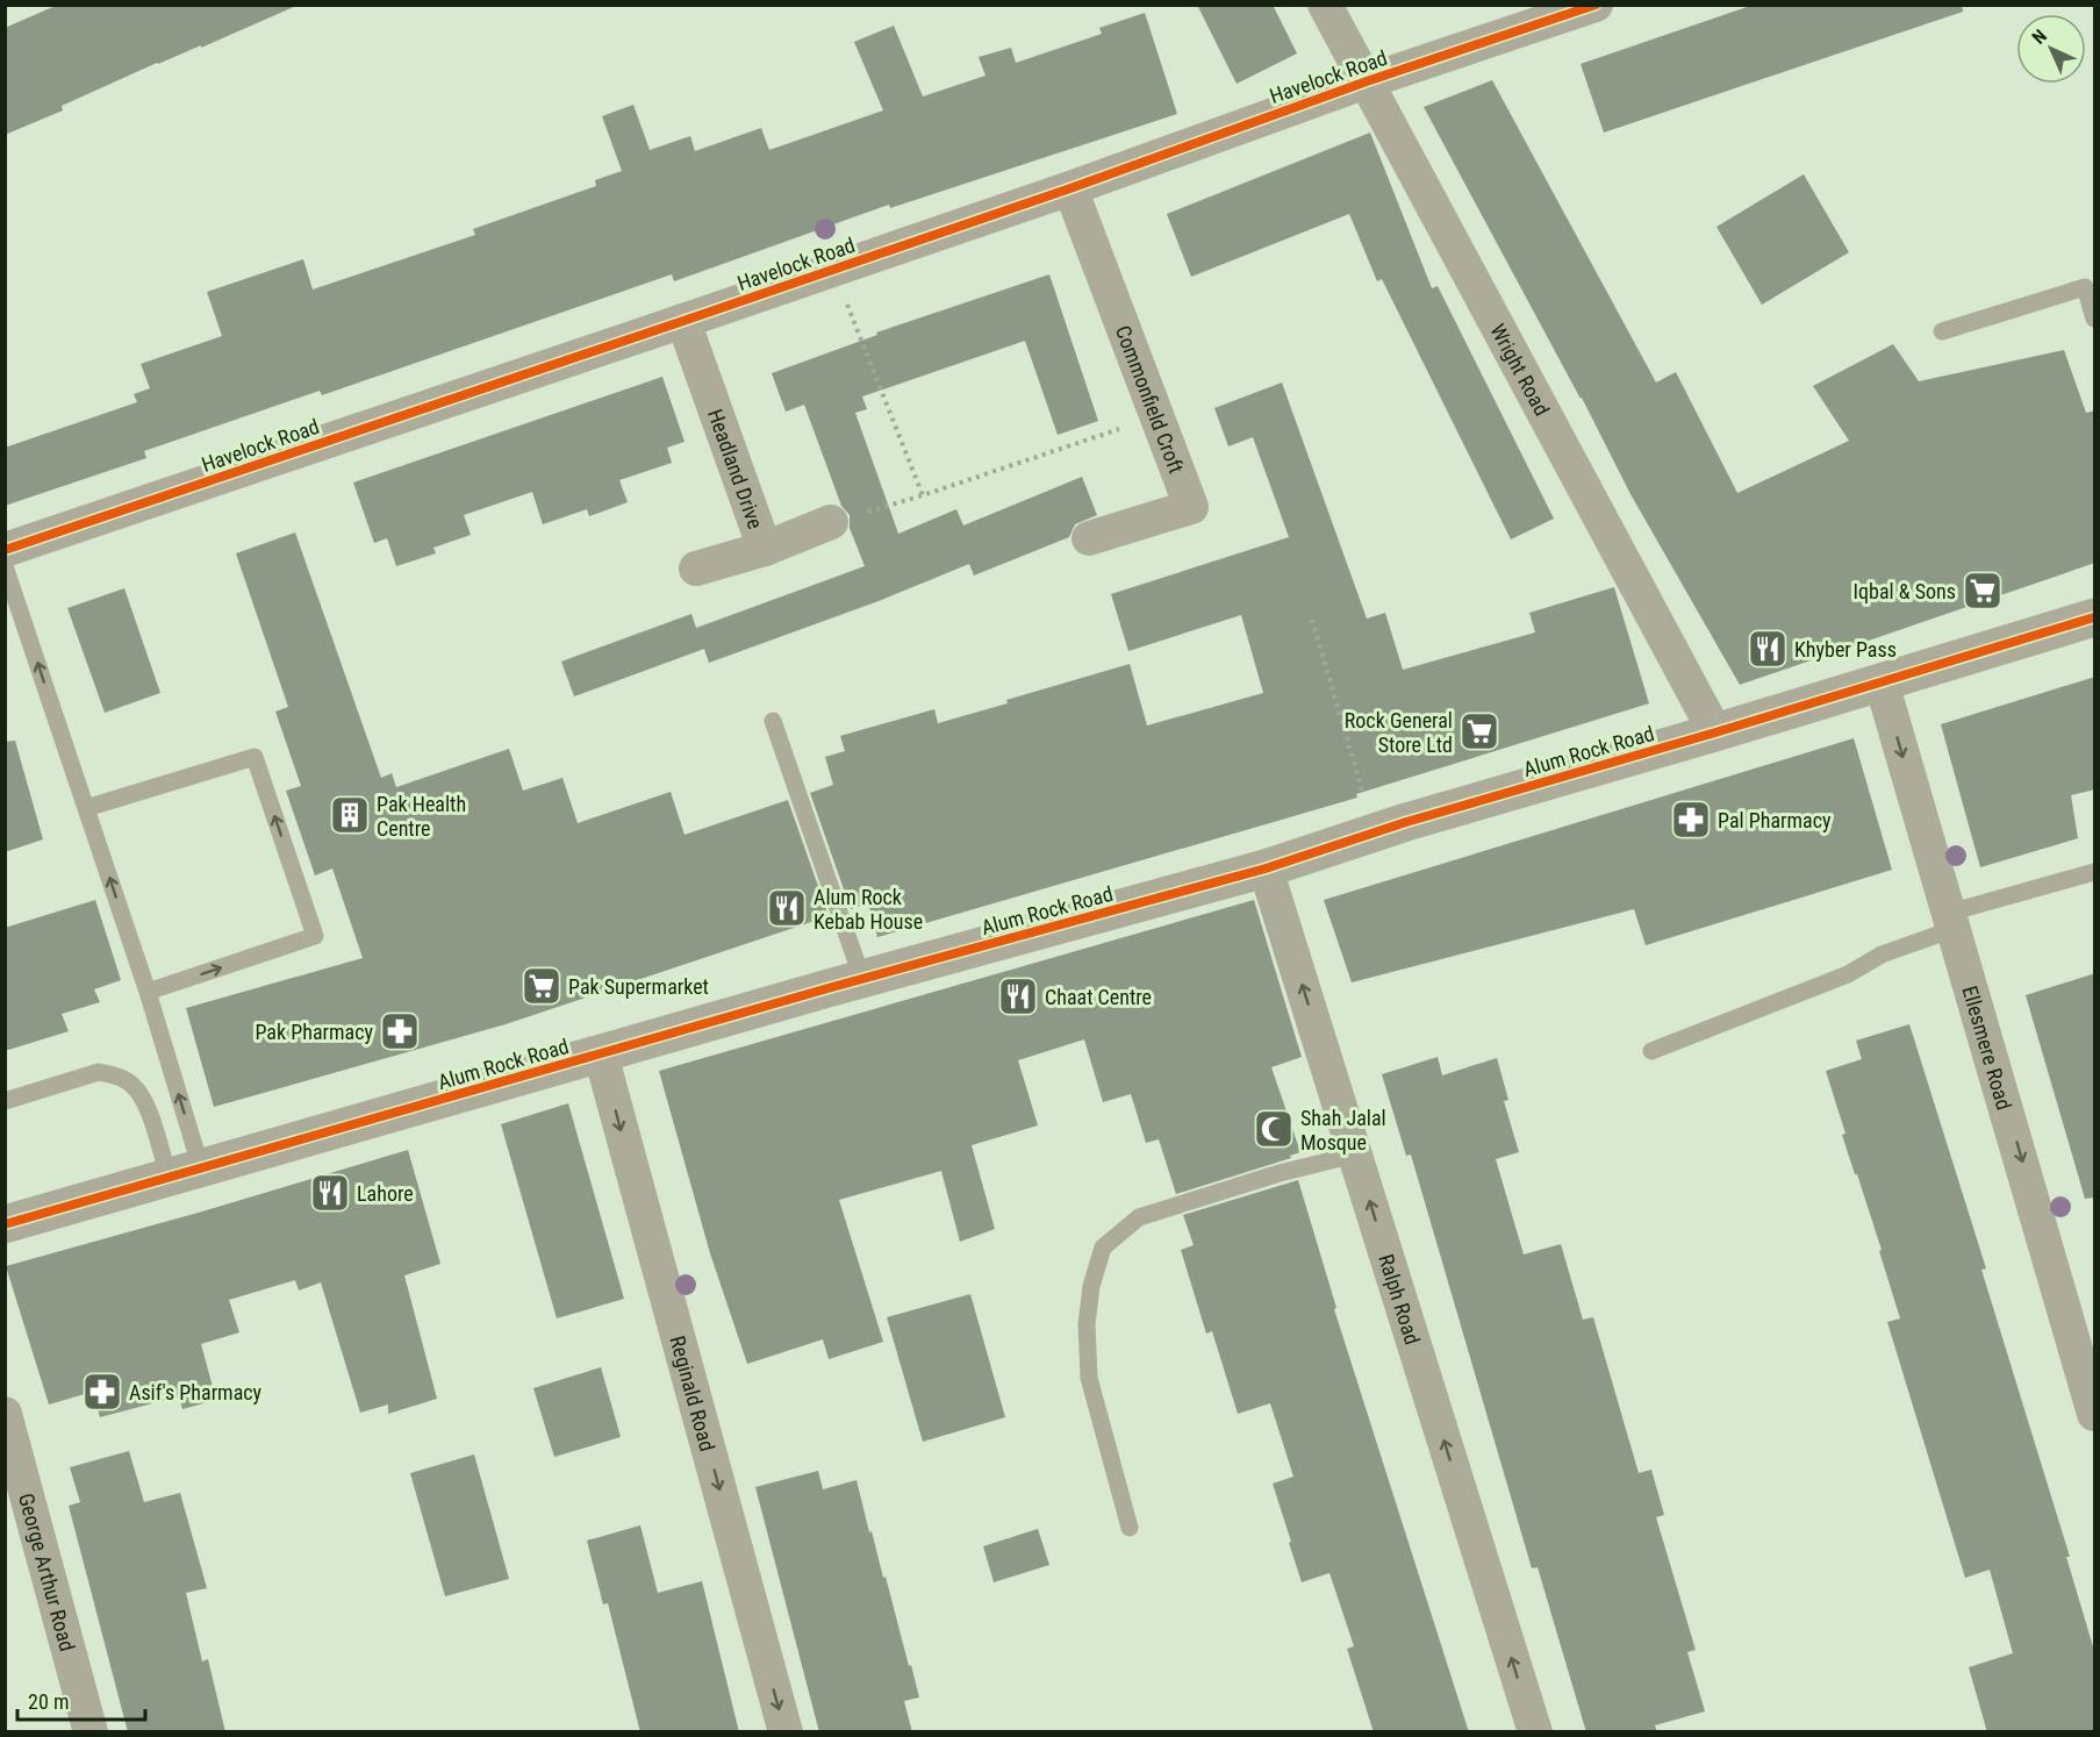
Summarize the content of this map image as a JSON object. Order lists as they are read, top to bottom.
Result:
{
  "streets": {
    "street": [
      "Havelock Road",
      "Wright Road",
      "Commonfield Croft",
      "Headland Drive",
      "Alum Rock Road",
      "Ellesmere Road",
      "Ralph Road",
      "Reginald Road",
      "George Arthur Road"
    ]
  },
  "crossings": [
    ["Havelock Road", "Wright Road"],
    ["Havelock Road", "Commonfield Croft"],
    ["Havelock Road", "Headland Drive"],
    ["Wright Road", "Alum Rock Road"],
    ["Alum Rock Road", "Ellesmere Road"],
    ["Alum Rock Road", "Ralph Road"],
    ["Alum Rock Road", "Reginald Road"]
  ],
  "one_way": ["Ellesmere Road", "Ralph Road", "Reginald Road"],
  "places": {
    "supermarket": ["Iqbal & Sons", "Rock General Store Ltd", "Pak Supermarket"],
    "restaurant": [
      "Khyber Pass",
      "Alum Rock Kebab House",
      "Chaat Centre",
      "Lahore"
    ],
    "building": ["Pak Health Centre"],
    "pharmacy": ["Pal Pharmacy", "Pak Pharmacy", "Asif's Pharmacy"],
    "mosque": ["Shah Jalal Mosque"]
  },
  "scale_bar": "20 m",
  "north": "top left"
}
